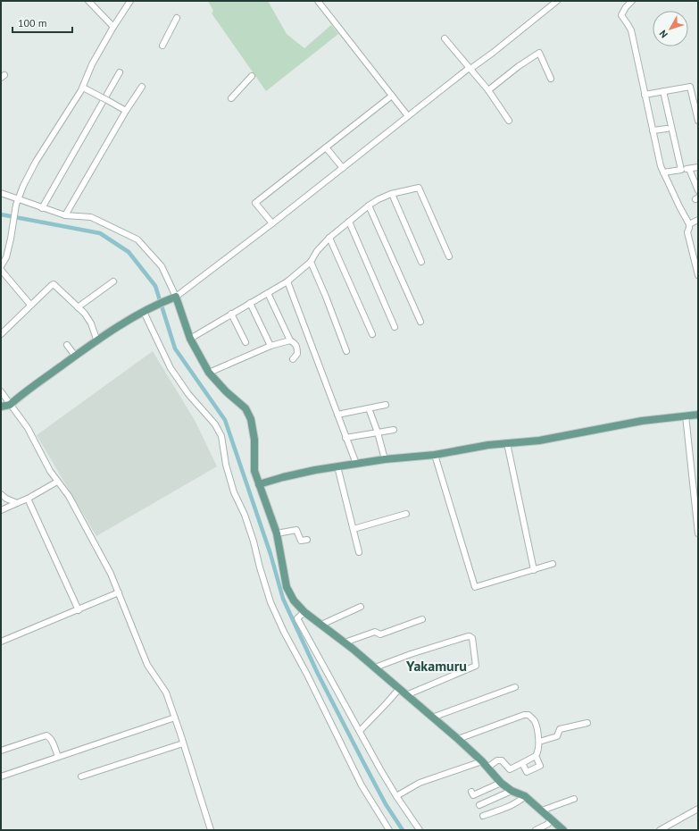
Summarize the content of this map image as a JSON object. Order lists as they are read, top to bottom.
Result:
{
  "districts": ["Yakamuru"],
  "scale_bar": "100 m",
  "north": "bottom left"
}
